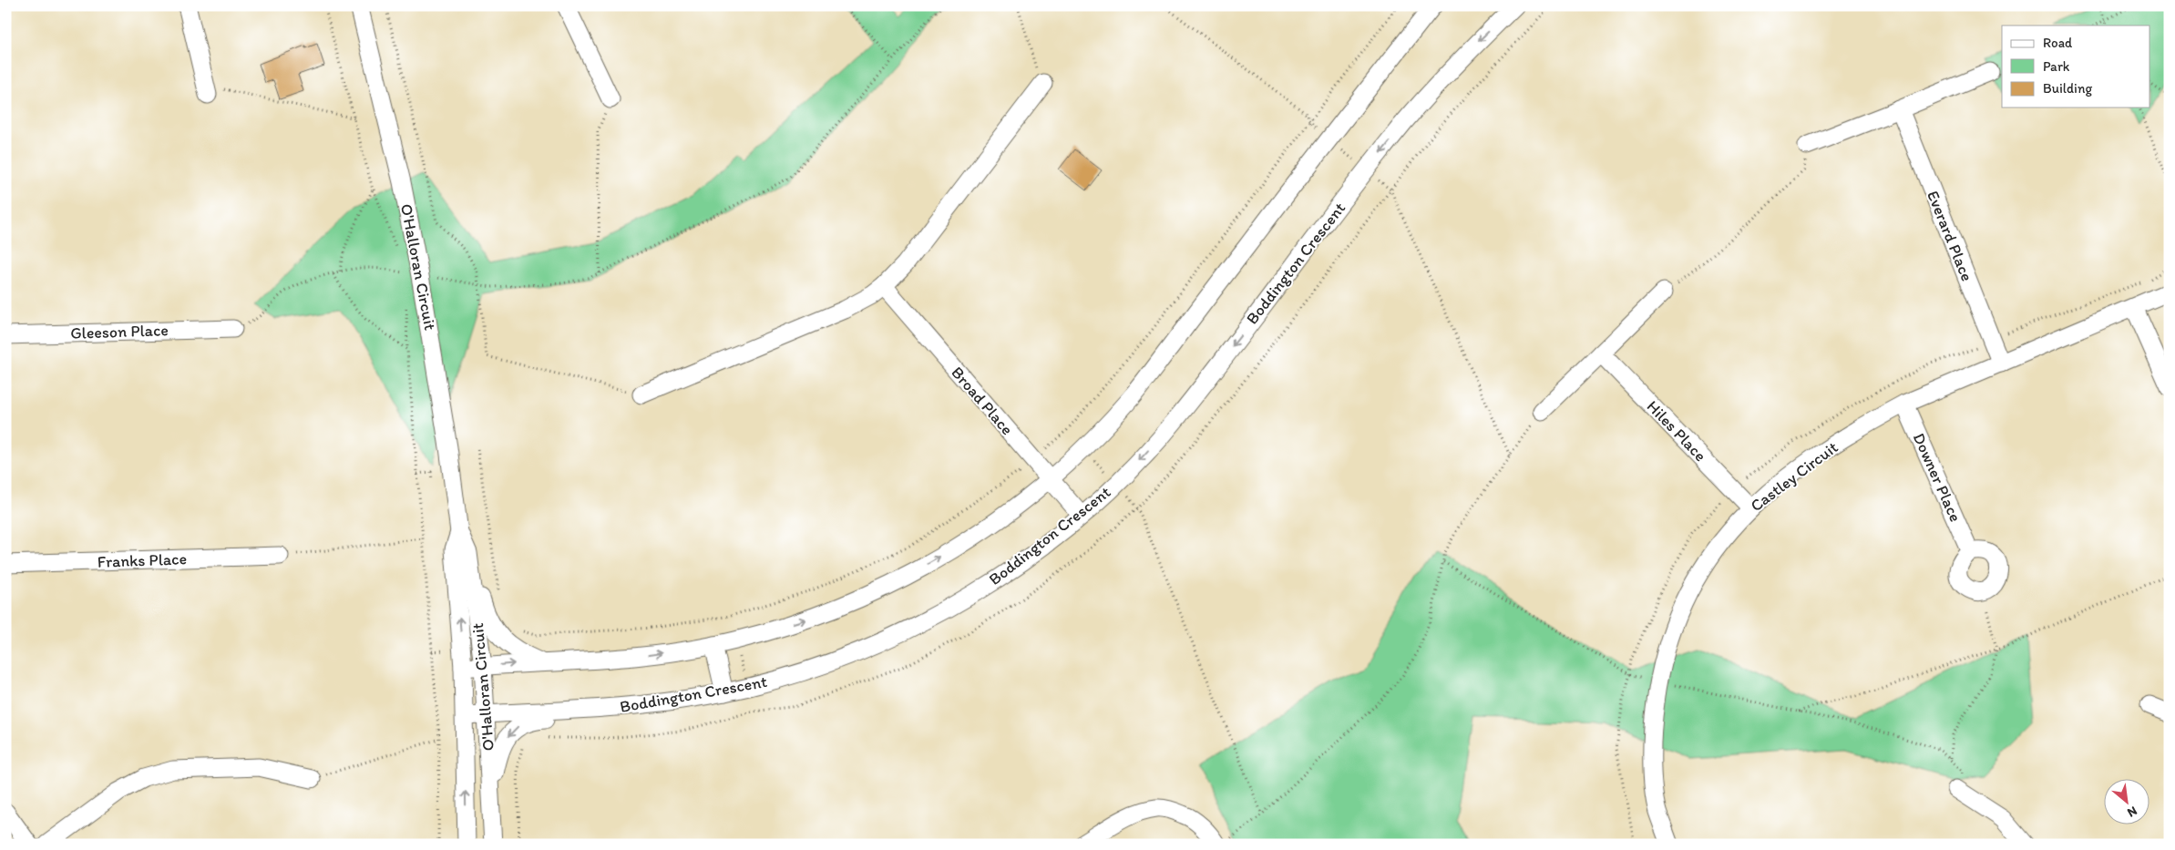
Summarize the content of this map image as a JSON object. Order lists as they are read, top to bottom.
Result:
{
  "streets": {
    "street": [
      "Everard Place",
      "Boddington Crescent",
      "O'Halloran Circuit",
      "Gleeson Place",
      "Broad Place",
      "Hiles Place",
      "Castley Circuit",
      "Downer Place",
      "Franks Place"
    ]
  },
  "crossings": [
    ["Everard Place", "Castley Circuit"],
    ["Boddington Crescent", "O'Halloran Circuit"],
    ["Boddington Crescent", "Broad Place"],
    ["Hiles Place", "Castley Circuit"],
    ["Castley Circuit", "Downer Place"]
  ],
  "legend": ["Road", "Park", "Building"],
  "north": "bottom right"
}
